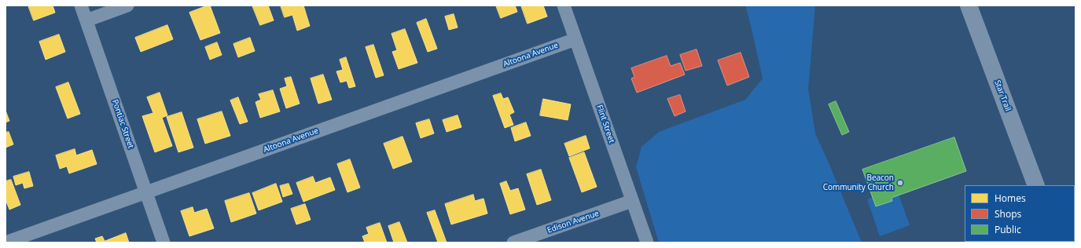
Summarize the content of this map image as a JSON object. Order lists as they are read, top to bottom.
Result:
{
  "streets": {
    "street": [
      "Altoona Avenue",
      "Star Trail",
      "Pontiac Street",
      "Flint Street",
      "Edison Avenue"
    ]
  },
  "crossings": [
    ["Altoona Avenue", "Pontiac Street"],
    ["Altoona Avenue", "Flint Street"],
    ["Flint Street", "Edison Avenue"]
  ],
  "places": ["Beacon Community Church"],
  "legend": ["Homes", "Shops", "Public"]
}
